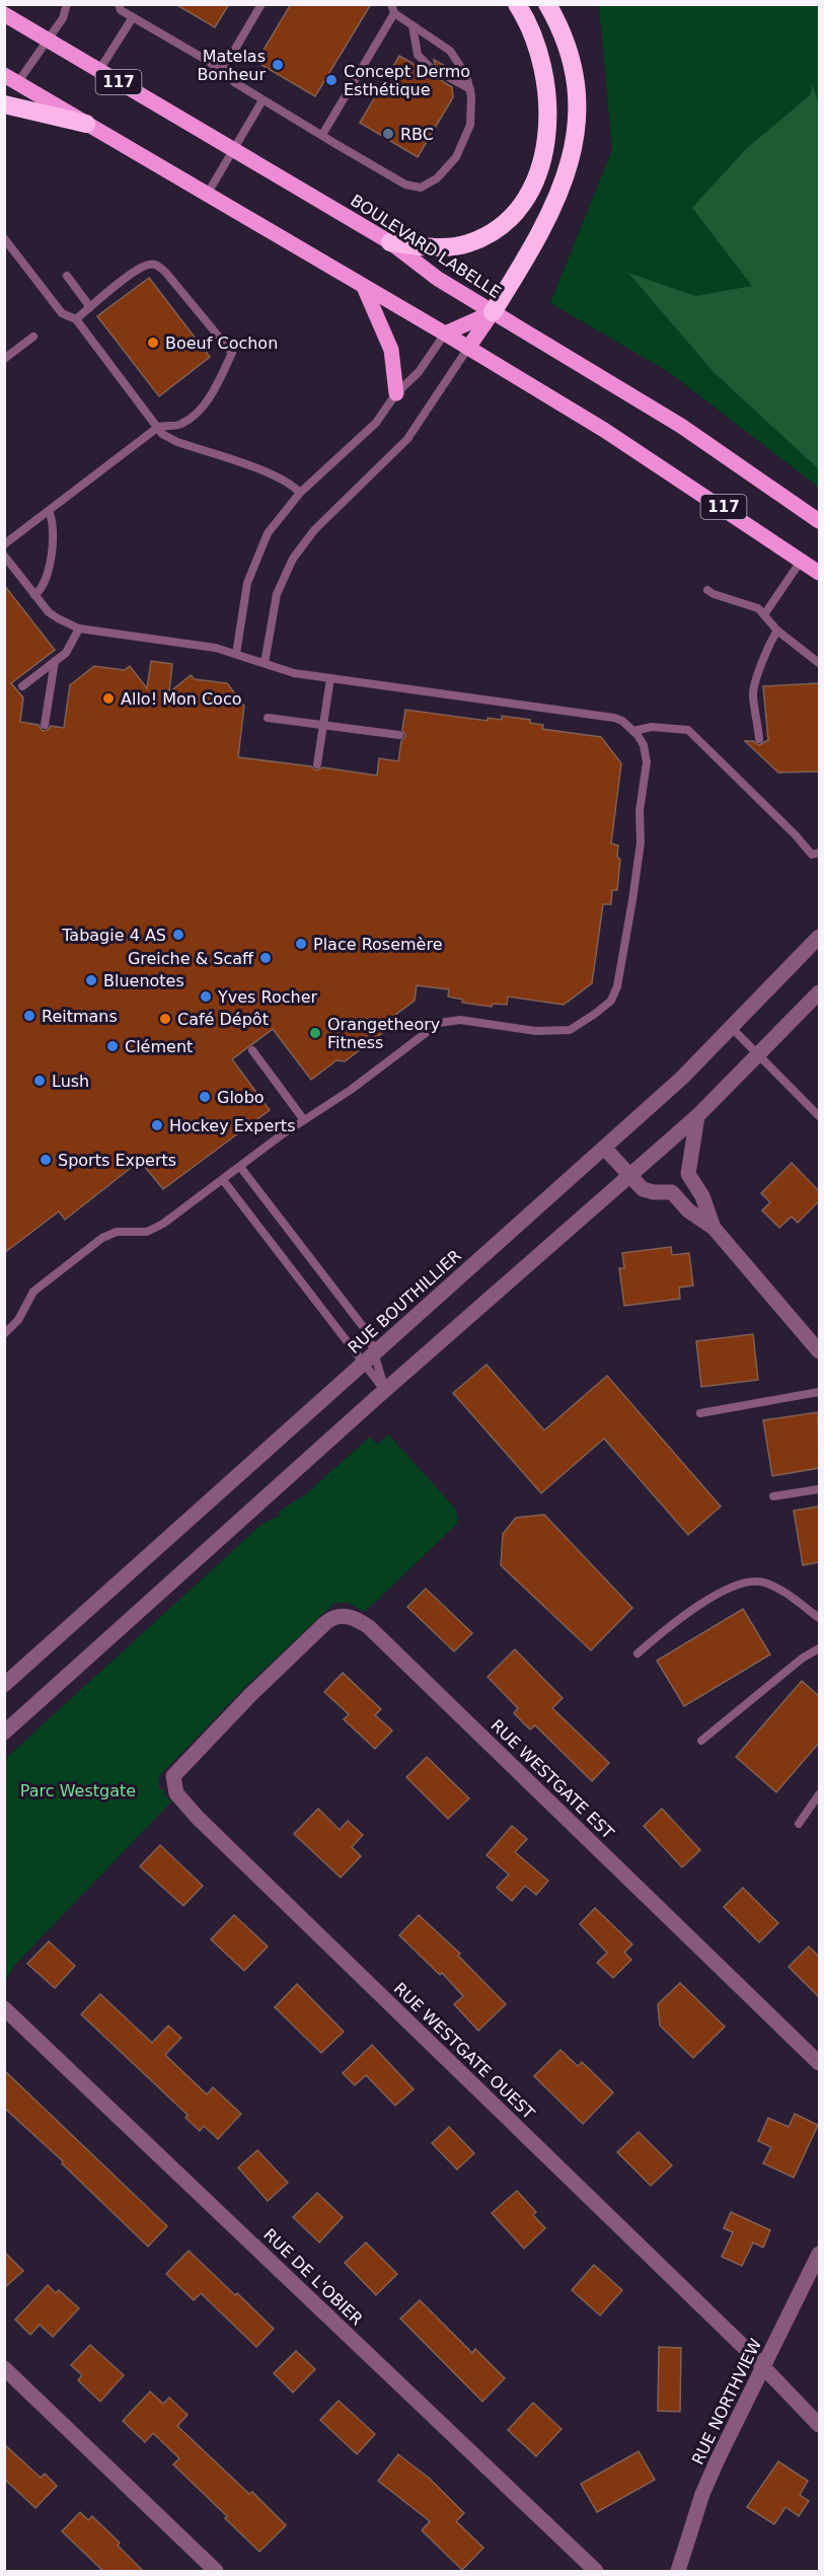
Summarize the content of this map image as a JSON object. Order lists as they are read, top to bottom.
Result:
{
  "streets": {
    "main road": ["117", "BOULEVARD LABELLE"],
    "street": [
      "RUE BOUTHILLIER",
      "RUE WESTGATE EST",
      "RUE WESTGATE OUEST",
      "RUE DE L'OBIER",
      "RUE NORTHVIEW"
    ]
  },
  "crossings": [
    ["RUE WESTGATE EST", "RUE WESTGATE OUEST"],
    ["RUE WESTGATE OUEST", "RUE NORTHVIEW"]
  ],
  "parks": ["Parc Westgate"],
  "places": [
    "Matelas Bonheur",
    "Concept Dermo Esthétique",
    "RBC",
    "Boeuf Cochon",
    "Allo! Mon Coco",
    "Tabagie 4 AS",
    "Place Rosemère",
    "Greiche & Scaff",
    "Bluenotes",
    "Yves Rocher",
    "Reitmans",
    "Café Dépôt",
    "Orangetheory Fitness",
    "Clément",
    "Lush",
    "Globo",
    "Hockey Experts",
    "Sports Experts"
  ]
}
